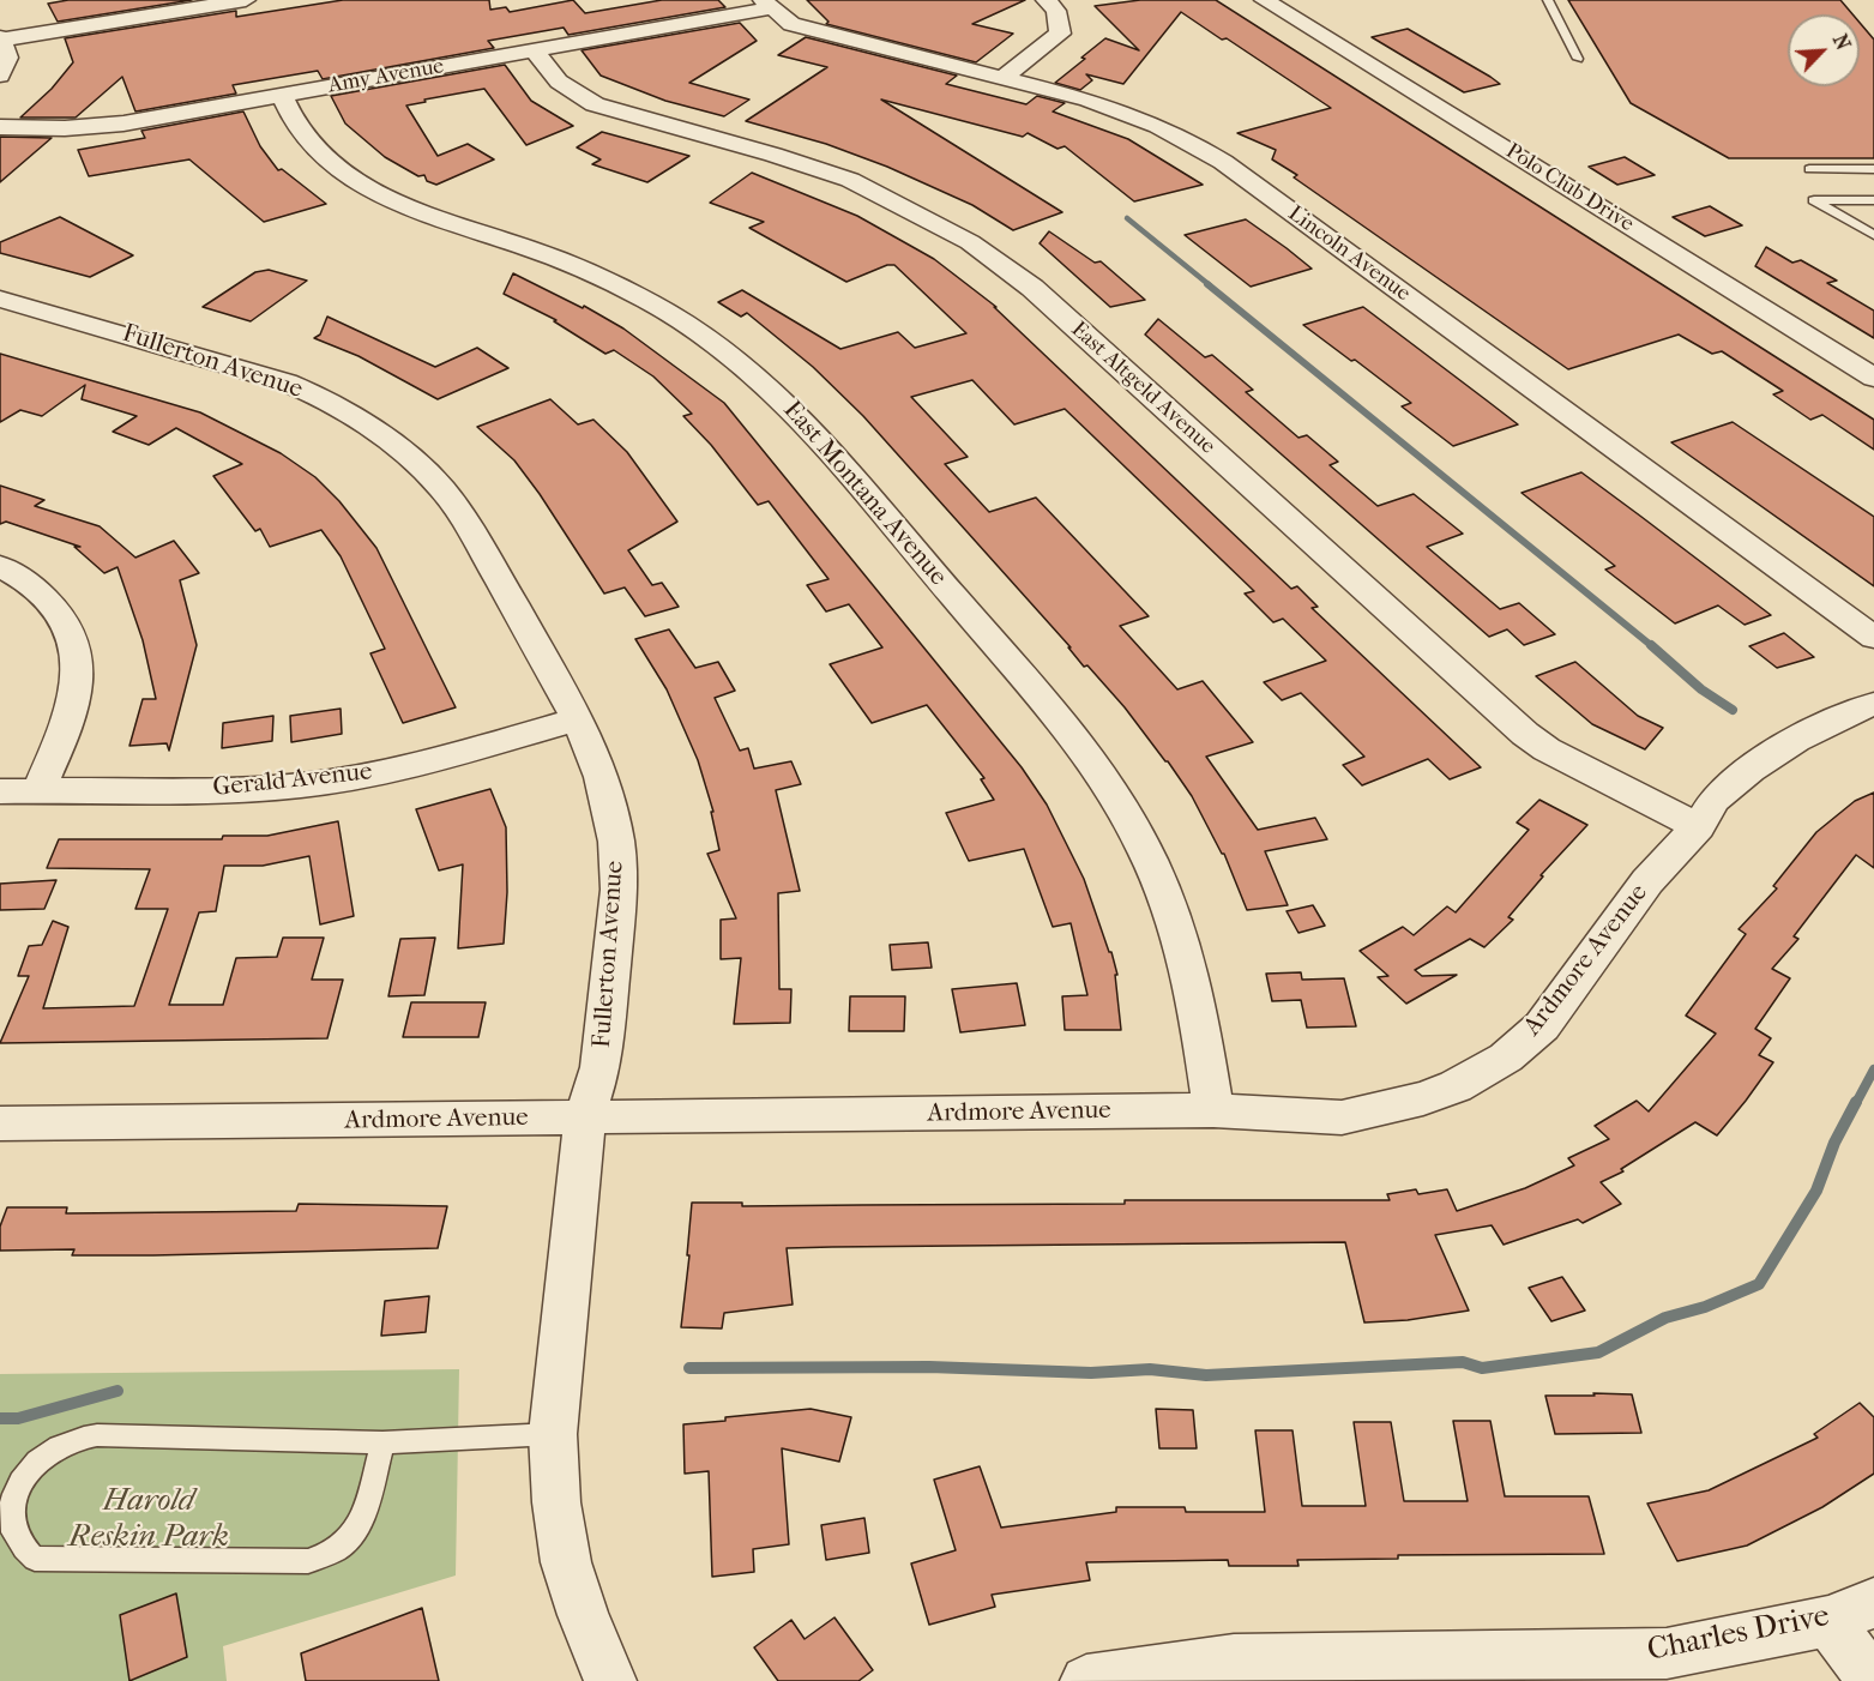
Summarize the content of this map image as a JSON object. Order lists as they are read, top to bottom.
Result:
{
  "streets": {
    "street": [
      "Amy Avenue",
      "Polo Club Drive",
      "Lincoln Avenue",
      "Fullerton Avenue",
      "East Altgeld Avenue",
      "East Montana Avenue",
      "Gerald Avenue",
      "Ardmore Avenue",
      "Charles Drive"
    ]
  },
  "crossings": [
    ["Amy Avenue", "Lincoln Avenue"],
    ["Amy Avenue", "East Altgeld Avenue"],
    ["Amy Avenue", "East Montana Avenue"],
    ["Fullerton Avenue", "Gerald Avenue"],
    ["Fullerton Avenue", "Ardmore Avenue"],
    ["East Altgeld Avenue", "Ardmore Avenue"],
    ["East Montana Avenue", "Ardmore Avenue"]
  ],
  "parks": ["Harold Reskin Park"],
  "north": "top right"
}
